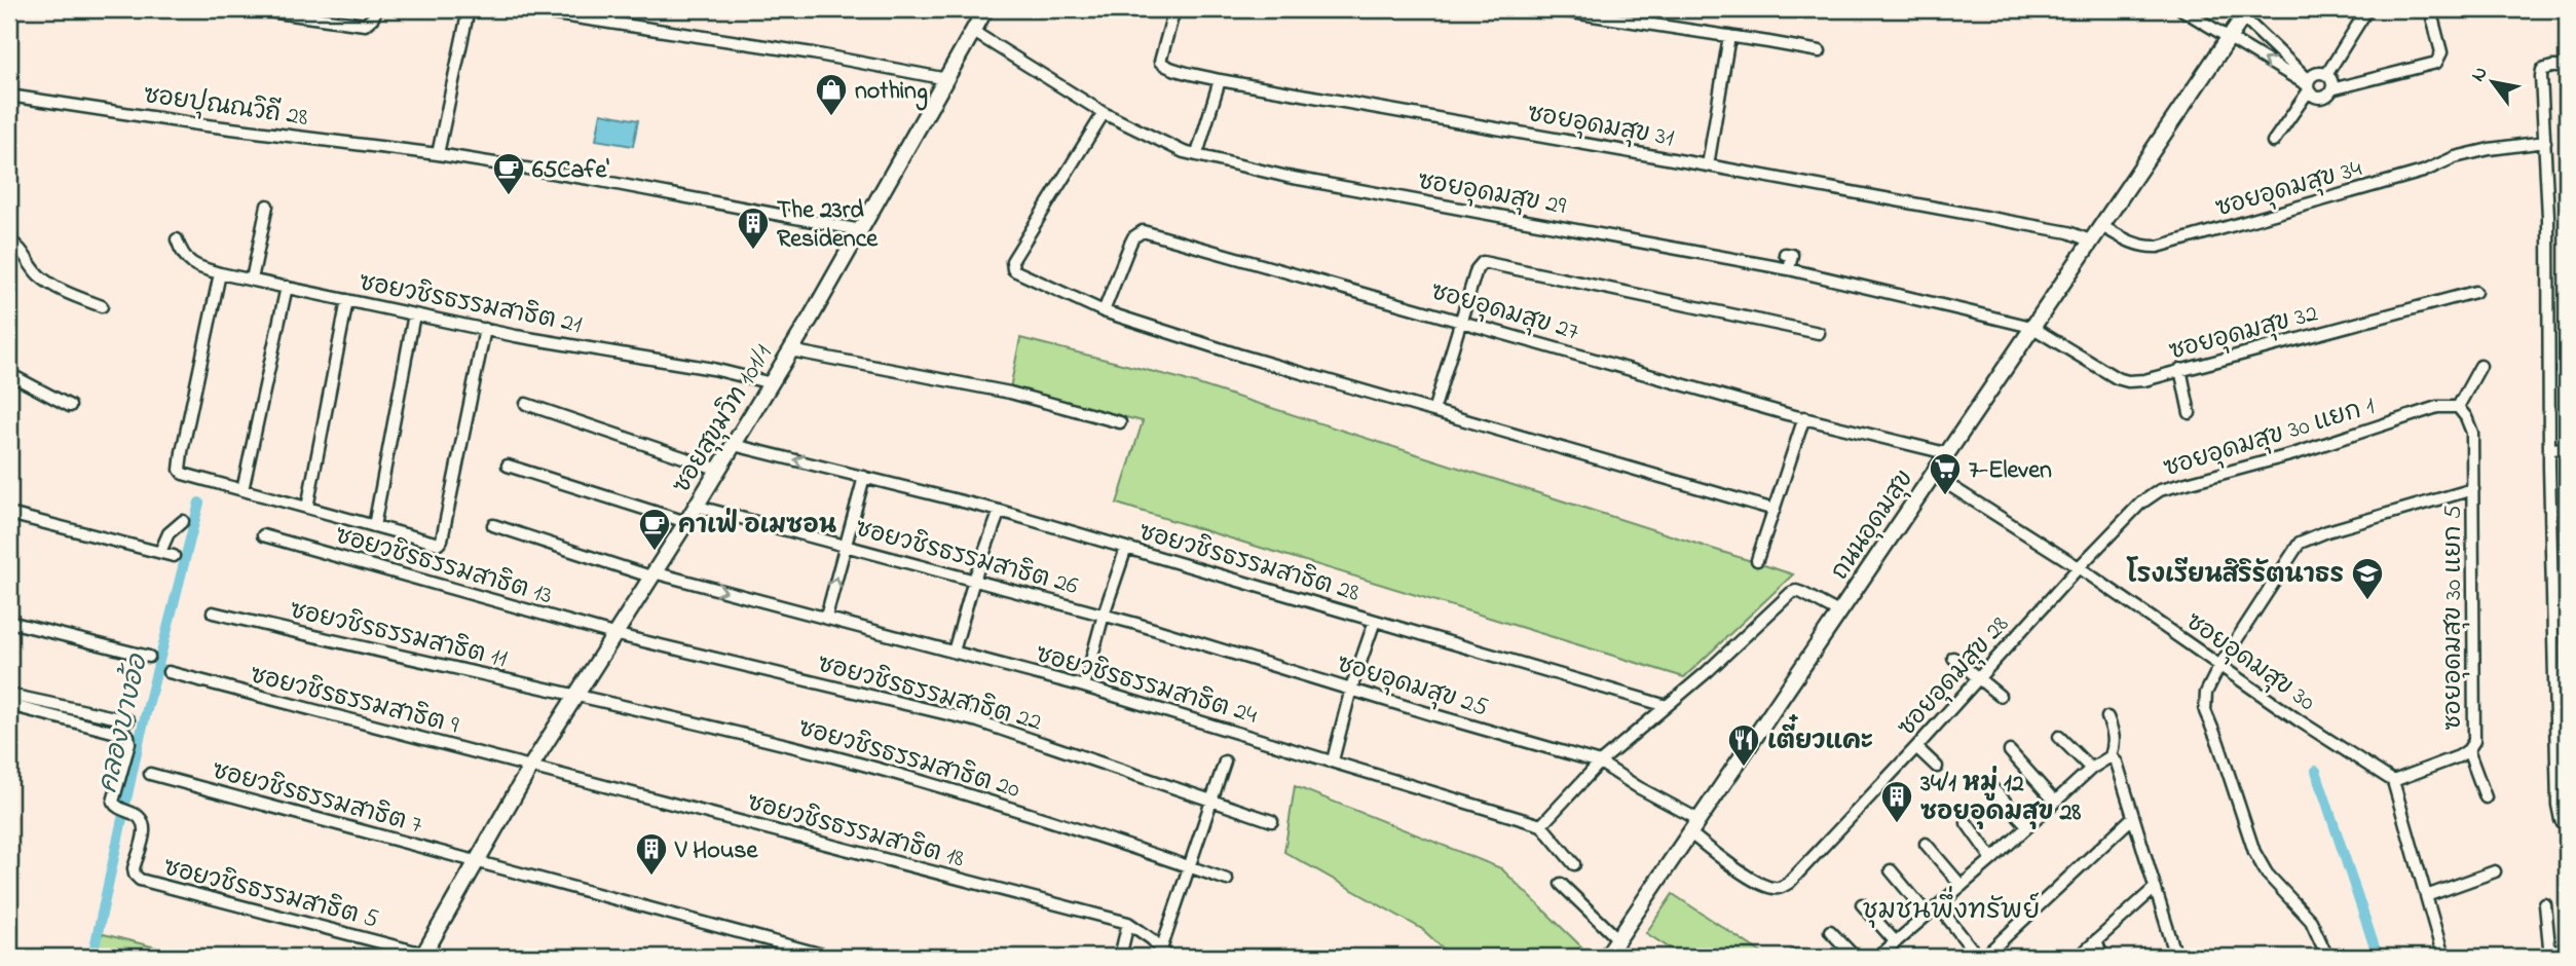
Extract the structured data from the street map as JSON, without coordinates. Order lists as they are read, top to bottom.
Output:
{
  "streets": {
    "main road": ["ซอยสุขุมวิท 101/1", "ถนนอุดมสุข"],
    "street": [
      "ซอยปุณณวิถี 28",
      "ซอยอุดมสุข 31",
      "ซอยอุดมสุข 34",
      "ซอยอุดมสุข 29",
      "ซอยวชิรธรรมสาธิต 21",
      "ซอยอุดมสุข 27",
      "ซอยอุดมสุข 32",
      "ซอยอุดมสุข 30 แยก 1",
      "ซอยวชิรธรรมสาธิต 26",
      "ซอยวชิรธรรมสาธิต 28",
      "ซอยวชิรธรรมสาธิต 13",
      "ซอยอุดมสุข 30 แยก 5",
      "ซอยวชิรธรรมสาธิต 11",
      "ซอยอุดมสุข 30",
      "ซอยอุดมสุข 28",
      "ซอยวชิรธรรมสาธิต 24",
      "ซอยอุดมสุข 25",
      "ซอยวชิรธรรมสาธิต 22",
      "ซอยวชิรธรรมสาธิต 9",
      "ซอยวชิรธรรมสาธิต 20",
      "ซอยวชิรธรรมสาธิต 7",
      "ซอยวชิรธรรมสาธิต 18",
      "ซอยวชิรธรรมสาธิต 5"
    ]
  },
  "crossings": [
    ["ซอยปุณณวิถี 28", "ซอยสุขุมวิท 101/1"],
    ["ซอยอุดมสุข 31", "ถนนอุดมสุข"],
    ["ซอยอุดมสุข 34", "ถนนอุดมสุข"],
    ["ซอยอุดมสุข 29", "ซอยอุดมสุข 32"],
    ["ซอยอุดมสุข 29", "ซอยสุขุมวิท 101/1"],
    ["ซอยอุดมสุข 29", "ถนนอุดมสุข"],
    ["ซอยวชิรธรรมสาธิต 21", "ซอยสุขุมวิท 101/1"],
    ["ซอยอุดมสุข 27", "ถนนอุดมสุข"],
    ["ซอยอุดมสุข 32", "ถนนอุดมสุข"],
    ["ซอยสุขุมวิท 101/1", "ซอยวชิรธรรมสาธิต 26"],
    ["ซอยสุขุมวิท 101/1", "ซอยวชิรธรรมสาธิต 28"],
    ["ซอยสุขุมวิท 101/1", "ซอยวชิรธรรมสาธิต 13"],
    ["ซอยสุขุมวิท 101/1", "ซอยวชิรธรรมสาธิต 11"],
    ["ซอยสุขุมวิท 101/1", "ซอยวชิรธรรมสาธิต 24"],
    ["ซอยสุขุมวิท 101/1", "ซอยวชิรธรรมสาธิต 22"],
    ["ซอยสุขุมวิท 101/1", "ซอยวชิรธรรมสาธิต 9"],
    ["ซอยสุขุมวิท 101/1", "ซอยวชิรธรรมสาธิต 20"],
    ["ซอยสุขุมวิท 101/1", "ซอยวชิรธรรมสาธิต 7"],
    ["ซอยสุขุมวิท 101/1", "ซอยวชิรธรรมสาธิต 18"],
    ["ซอยสุขุมวิท 101/1", "ซอยวชิรธรรมสาธิต 5"],
    ["ซอยอุดมสุข 30 แยก 1", "ซอยอุดมสุข 30 แยก 5"],
    ["ซอยอุดมสุข 30 แยก 1", "ซอยอุดมสุข 30"],
    ["ซอยอุดมสุข 30 แยก 1", "ซอยอุดมสุข 28"],
    ["ถนนอุดมสุข", "ซอยอุดมสุข 30"],
    ["ถนนอุดมสุข", "ซอยอุดมสุข 28"],
    ["ถนนอุดมสุข", "ซอยอุดมสุข 25"],
    ["ซอยวชิรธรรมสาธิต 26", "ซอยอุดมสุข 25"],
    ["ซอยวชิรธรรมสาธิต 13", "ซอยวชิรธรรมสาธิต 22"],
    ["ซอยอุดมสุข 30 แยก 5", "ซอยอุดมสุข 30"],
    ["ซอยวชิรธรรมสาธิต 11", "ซอยวชิรธรรมสาธิต 20"],
    ["ซอยอุดมสุข 30", "ซอยอุดมสุข 28"],
    ["ซอยวชิรธรรมสาธิต 9", "ซอยวชิรธรรมสาธิต 18"]
  ],
  "districts": ["ชุมชนพึ่งทรัพย์"],
  "water": ["คลองบางอ้อ"],
  "places": {
    "shop": ["nothing"],
    "cafe": ["65Cafe'", "คาเฟ่ อเมซอน"],
    "building": ["The 23rd Residence", "34/1 หมู่ 12 ซอยอุดมสุข 28", "V House"],
    "supermarket": ["7-Eleven"],
    "school or university": ["โรงเรียนสิริรัตนาธร"],
    "restaurant": ["เตี๋ยวแคะ"]
  },
  "north": "top left"
}
